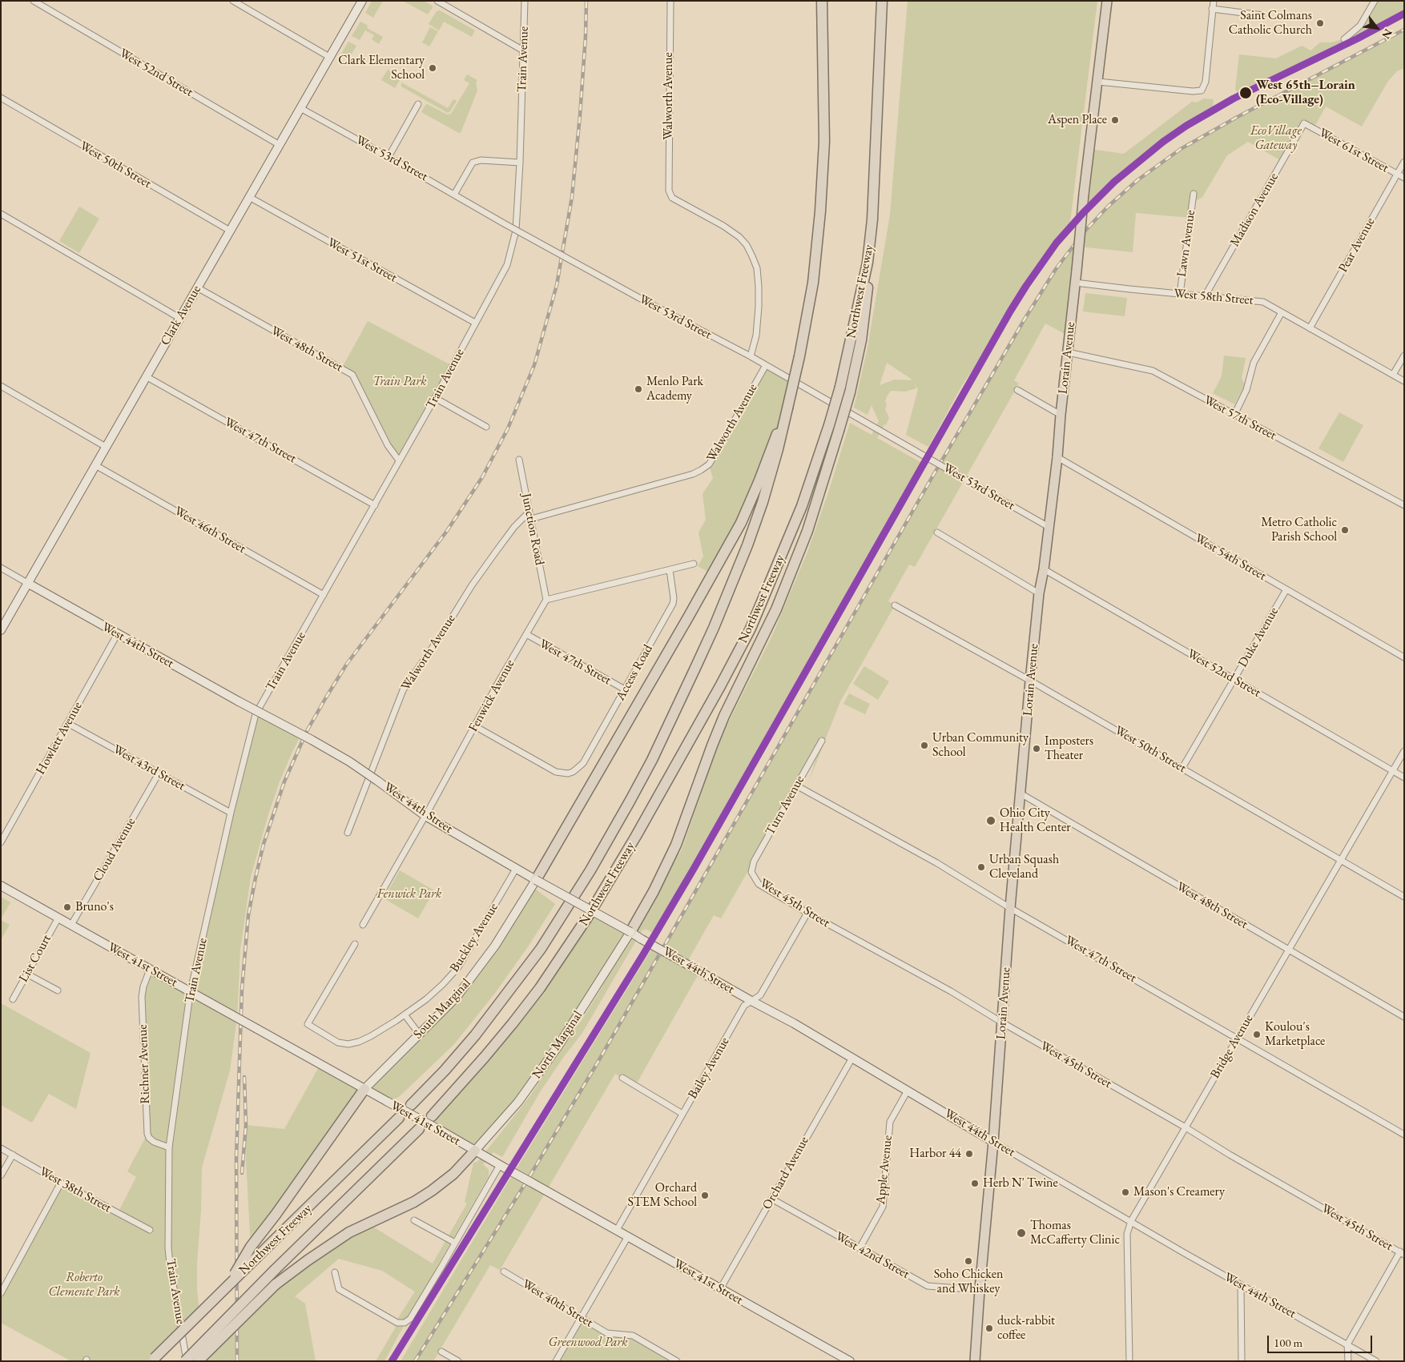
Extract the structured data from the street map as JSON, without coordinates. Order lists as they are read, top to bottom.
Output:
{
  "streets": {
    "highway": ["Northwest Freeway"],
    "main road": ["Lorain Avenue"],
    "street": [
      "Train Avenue",
      "West 52nd Street",
      "Walworth Avenue",
      "West 61st Street",
      "West 53rd Street",
      "West 50th Street",
      "Madison Avenue",
      "Lawn Avenue",
      "Pear Avenue",
      "West 51st Street",
      "West 58th Street",
      "Clark Avenue",
      "West 48th Street",
      "West 57th Street",
      "West 47th Street",
      "Junction Road",
      "West 46th Street",
      "West 54th Street",
      "Duke Avenue",
      "West 44th Street",
      "Access Road",
      "Fenwick Avenue",
      "Howlett Avenue",
      "West 43rd Street",
      "Turn Avenue",
      "Cloud Avenue",
      "West 45th Street",
      "Buckley Avenue",
      "List Court",
      "West 41st Street",
      "South Marginal",
      "North Marginal",
      "Bridge Avenue",
      "Richner Avenue",
      "Bailey Avenue",
      "Apple Avenue",
      "Orchard Avenue",
      "West 38th Street",
      "West 42nd Street",
      "West 40th Street"
    ]
  },
  "crossings": [
    ["Train Avenue", "West 51st Street"],
    ["Train Avenue", "Northwest Freeway"],
    ["Train Avenue", "West 48th Street"],
    ["Train Avenue", "West 47th Street"],
    ["Train Avenue", "West 46th Street"],
    ["Train Avenue", "West 43rd Street"],
    ["Train Avenue", "Richner Avenue"],
    ["West 52nd Street", "Clark Avenue"],
    ["West 52nd Street", "Lorain Avenue"],
    ["West 52nd Street", "Duke Avenue"],
    ["West 52nd Street", "Bridge Avenue"],
    ["Walworth Avenue", "West 53rd Street"],
    ["Walworth Avenue", "Junction Road"],
    ["West 61st Street", "Madison Avenue"],
    ["West 61st Street", "Pear Avenue"],
    ["West 53rd Street", "Clark Avenue"],
    ["West 53rd Street", "Lorain Avenue"],
    ["West 50th Street", "Clark Avenue"],
    ["West 50th Street", "Lorain Avenue"],
    ["West 50th Street", "Duke Avenue"],
    ["West 50th Street", "Bridge Avenue"],
    ["Madison Avenue", "West 58th Street"],
    ["Lawn Avenue", "West 58th Street"],
    ["Pear Avenue", "West 58th Street"],
    ["West 51st Street", "Clark Avenue"],
    ["West 58th Street", "Lorain Avenue"],
    ["Clark Avenue", "West 48th Street"],
    ["Clark Avenue", "West 47th Street"],
    ["Clark Avenue", "West 46th Street"],
    ["Clark Avenue", "West 44th Street"],
    ["West 48th Street", "Lorain Avenue"],
    ["West 48th Street", "Bridge Avenue"],
    ["Lorain Avenue", "West 57th Street"],
    ["Lorain Avenue", "West 47th Street"],
    ["Lorain Avenue", "West 54th Street"],
    ["Lorain Avenue", "West 44th Street"],
    ["Lorain Avenue", "West 45th Street"],
    ["Lorain Avenue", "West 42nd Street"],
    ["West 47th Street", "Access Road"],
    ["West 47th Street", "Fenwick Avenue"],
    ["West 47th Street", "Turn Avenue"],
    ["West 47th Street", "Bridge Avenue"],
    ["Junction Road", "Fenwick Avenue"],
    ["West 54th Street", "Duke Avenue"],
    ["West 44th Street", "Fenwick Avenue"],
    ["West 44th Street", "Howlett Avenue"],
    ["West 44th Street", "Buckley Avenue"],
    ["West 44th Street", "South Marginal"],
    ["West 44th Street", "North Marginal"],
    ["West 44th Street", "Bridge Avenue"],
    ["West 44th Street", "Bailey Avenue"],
    ["West 44th Street", "Apple Avenue"],
    ["West 44th Street", "Orchard Avenue"],
    ["Access Road", "Fenwick Avenue"],
    ["Howlett Avenue", "West 43rd Street"],
    ["West 43rd Street", "Cloud Avenue"],
    ["Turn Avenue", "West 45th Street"],
    ["Cloud Avenue", "West 41st Street"],
    ["West 45th Street", "Bridge Avenue"],
    ["West 45th Street", "Bailey Avenue"],
    ["List Court", "West 41st Street"],
    ["West 41st Street", "South Marginal"],
    ["West 41st Street", "North Marginal"],
    ["West 41st Street", "Richner Avenue"],
    ["West 41st Street", "Bailey Avenue"],
    ["West 41st Street", "Orchard Avenue"],
    ["Apple Avenue", "West 42nd Street"],
    ["Orchard Avenue", "West 42nd Street"]
  ],
  "parks": [
    "EcoVillage Gateway",
    "Train Park",
    "Fenwick Park",
    "Roberto Clemente Park",
    "Greenwood Park"
  ],
  "places": [
    "Saint Colmans Catholic Church",
    "Clark Elementary School",
    "West 65th–Lorain (Eco-Village)",
    "Aspen Place",
    "Menlo Park Academy",
    "Metro Catholic Parish School",
    "Urban Community School",
    "Imposters Theater",
    "Ohio City Health Center",
    "Urban Squash Cleveland",
    "Bruno's",
    "Koulou's Marketplace",
    "Harbor 44",
    "Herb N' Twine",
    "Mason's Creamery",
    "Orchard STEM School",
    "Thomas McCafferty Clinic",
    "Soho Chicken and Whiskey",
    "duck-rabbit coffee"
  ],
  "scale_bar": "100 m",
  "north": "bottom right"
}
